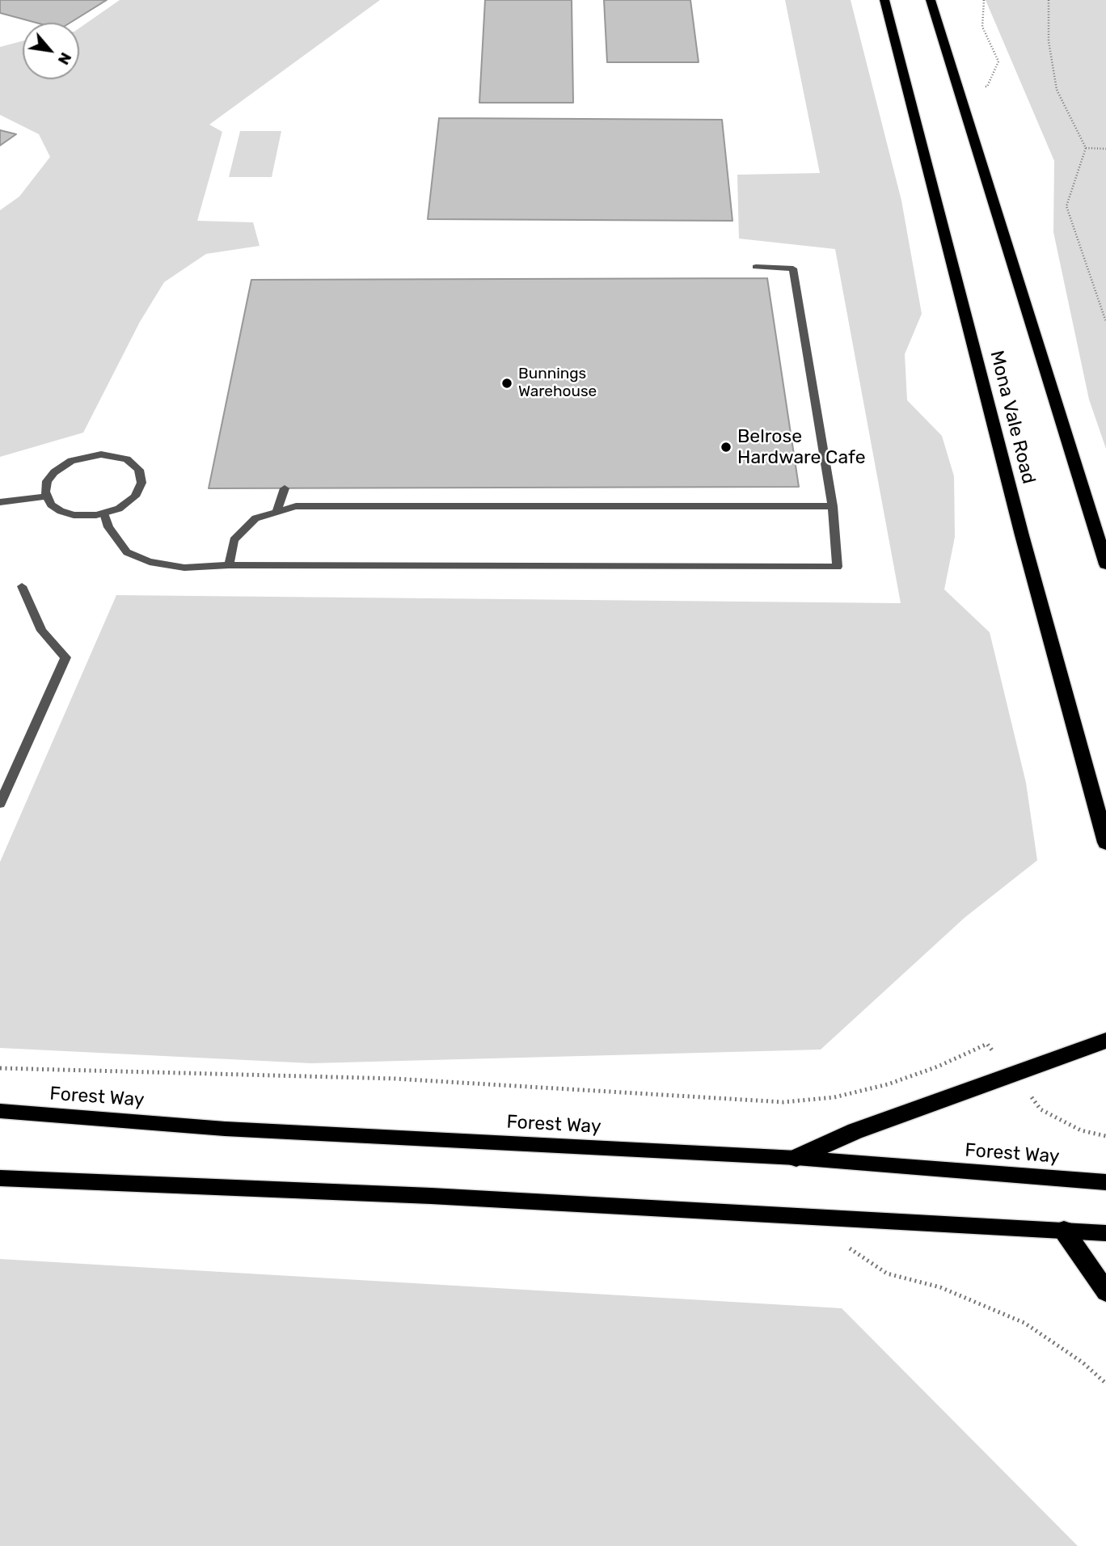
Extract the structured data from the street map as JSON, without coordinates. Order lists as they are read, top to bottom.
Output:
{
  "streets": {
    "highway": ["Mona Vale Road"],
    "main road": ["Forest Way"]
  },
  "places": ["Bunnings Warehouse", "Belrose Hardware Cafe"],
  "north": "bottom right"
}
